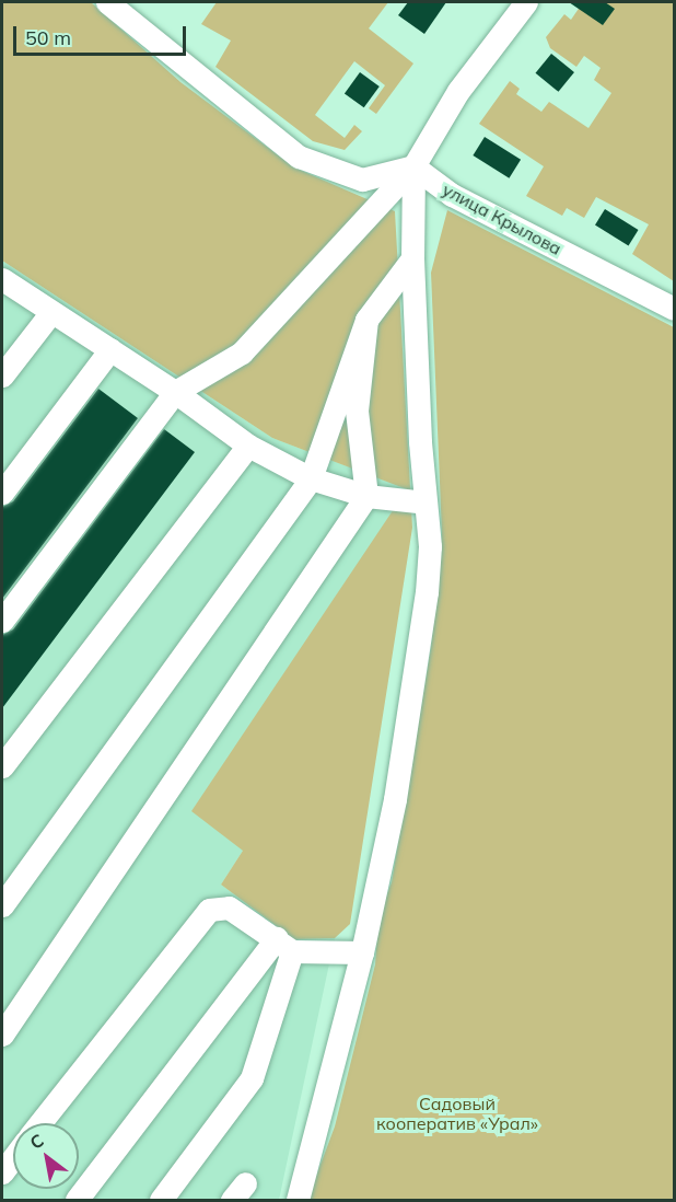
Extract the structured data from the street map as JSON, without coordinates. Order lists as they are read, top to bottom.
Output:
{
  "streets": {
    "street": ["улица Крылова"]
  },
  "parks": ["Садовый кооператив «Урал»"],
  "scale_bar": "50 m",
  "north": "top left"
}
